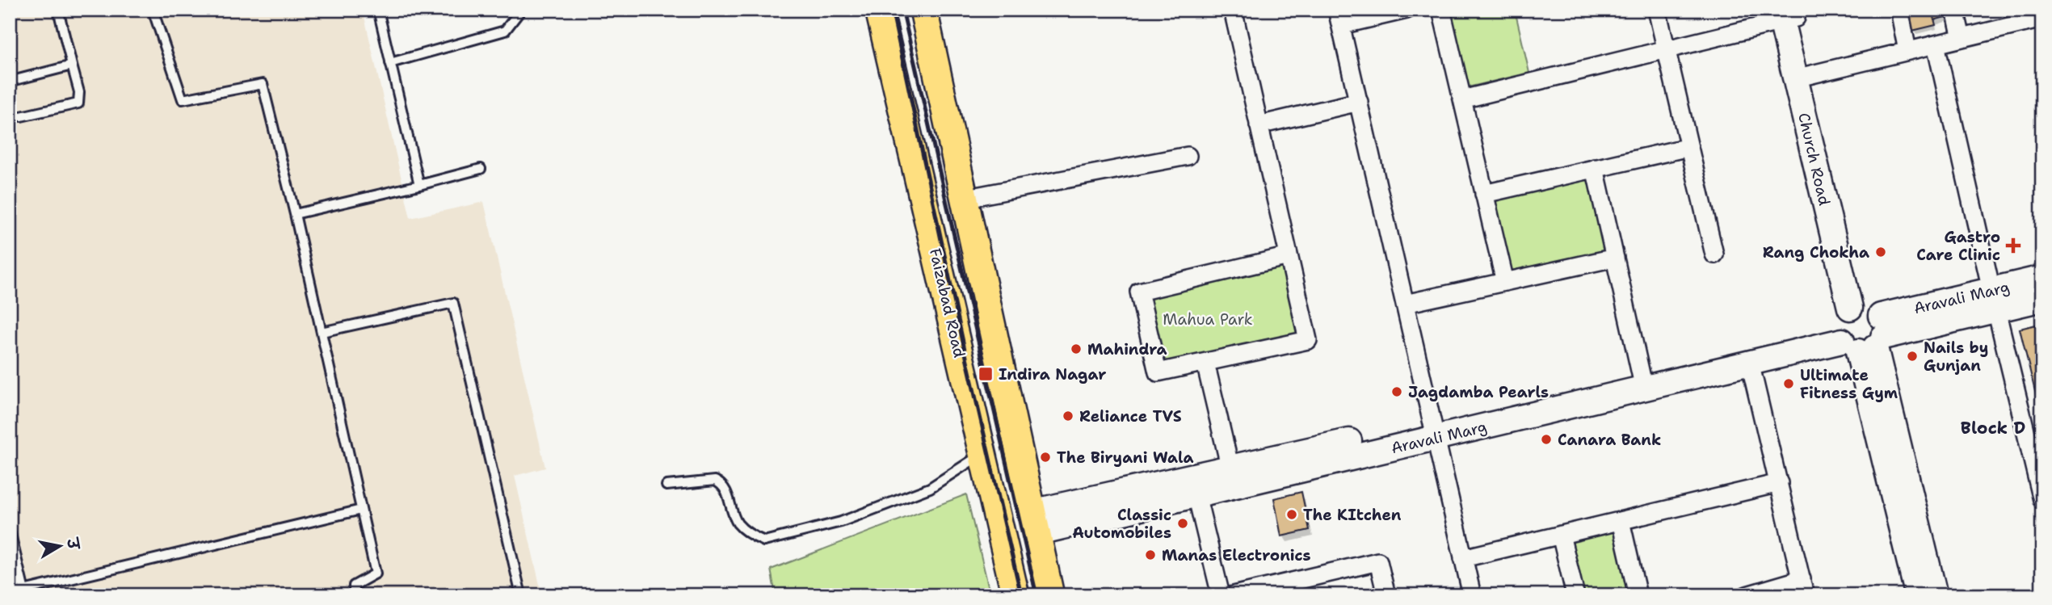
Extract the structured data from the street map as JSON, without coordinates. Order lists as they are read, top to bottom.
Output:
{
  "streets": {
    "main road": ["Faizabad Road"],
    "street": ["Church Road", "Aravali Marg"]
  },
  "crossings": [
    ["Church Road", "Aravali Marg"]
  ],
  "districts": ["Block D"],
  "parks": ["Mahua Park"],
  "places": {
    "health": ["Gastro Care Clinic"],
    "other": [
      "Rang Chokha",
      "Mahindra",
      "Nails by Gunjan",
      "Ultimate Fitness Gym",
      "Jagdamba Pearls",
      "Reliance TVS",
      "Canara Bank",
      "The Biryani Wala",
      "The KItchen",
      "Classic Automobiles",
      "Manas Electronics"
    ],
    "transit": ["Indira Nagar"]
  },
  "north": "right"
}
